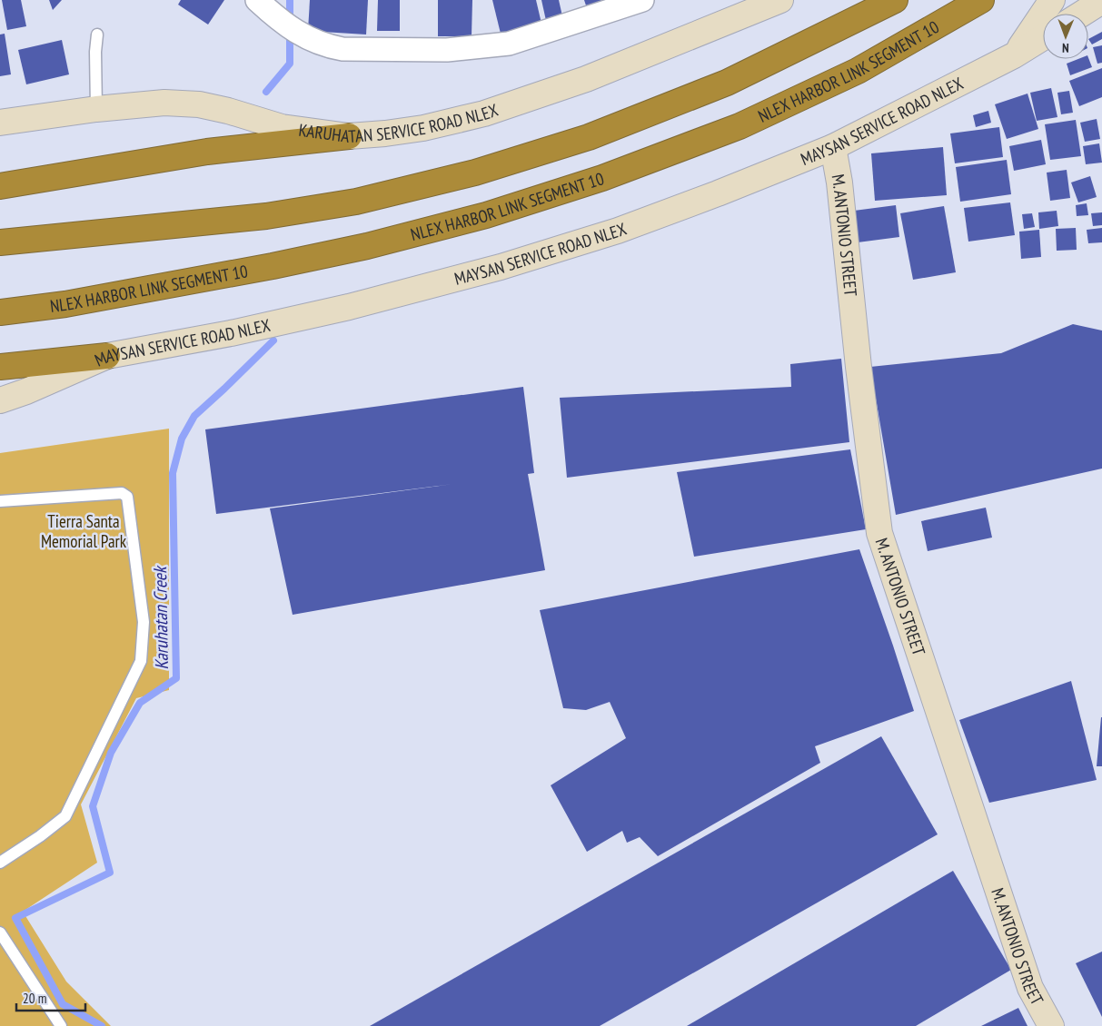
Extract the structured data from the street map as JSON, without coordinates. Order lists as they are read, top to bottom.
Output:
{
  "streets": {
    "highway": ["NLEX HARBOR LINK SEGMENT 10"],
    "street": ["KARUHATAN SERVICE ROAD NLEX", "MAYSAN SERVICE ROAD NLEX", "M. ANTONIO STREET"]
  },
  "crossings": [
    ["MAYSAN SERVICE ROAD NLEX", "M. ANTONIO STREET"]
  ],
  "water": ["Karuhatan Creek"],
  "parks": ["Tierra Santa Memorial Park"],
  "scale_bar": "20 m",
  "north": "bottom"
}
